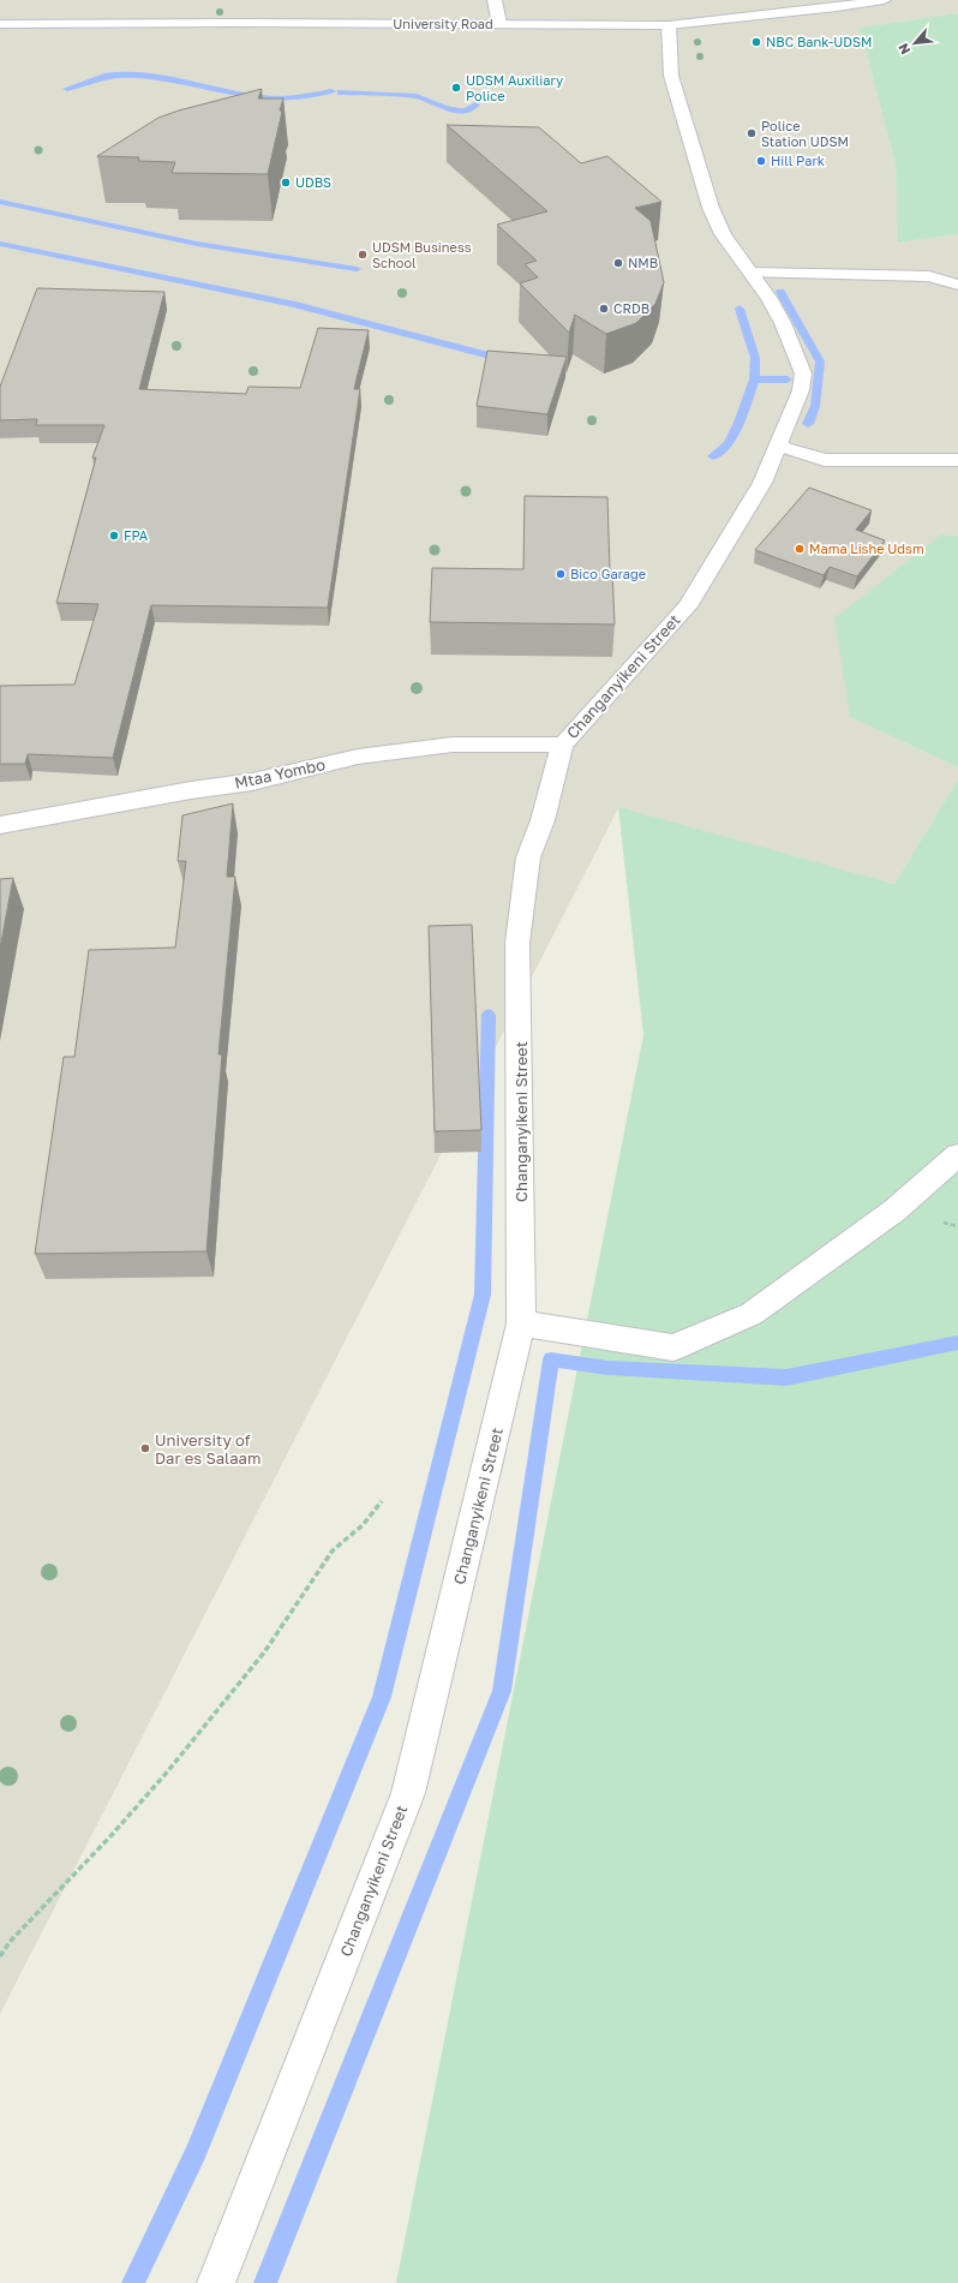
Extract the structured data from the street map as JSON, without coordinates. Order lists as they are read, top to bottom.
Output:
{
  "streets": {
    "street": ["University Road", "Changanyikeni Street", "Mtaa Yombo"]
  },
  "crossings": [
    ["University Road", "Changanyikeni Street"],
    ["Changanyikeni Street", "Mtaa Yombo"]
  ],
  "places": [
    "NBC Bank-UDSM",
    "UDSM Auxiliary Police",
    "Police Station UDSM",
    "Hill Park",
    "UDBS",
    "UDSM Business School",
    "NMB",
    "CRDB",
    "FPA",
    "Mama Lishe Udsm",
    "Bico Garage",
    "University of Dar es Salaam"
  ],
  "north": "bottom left"
}
